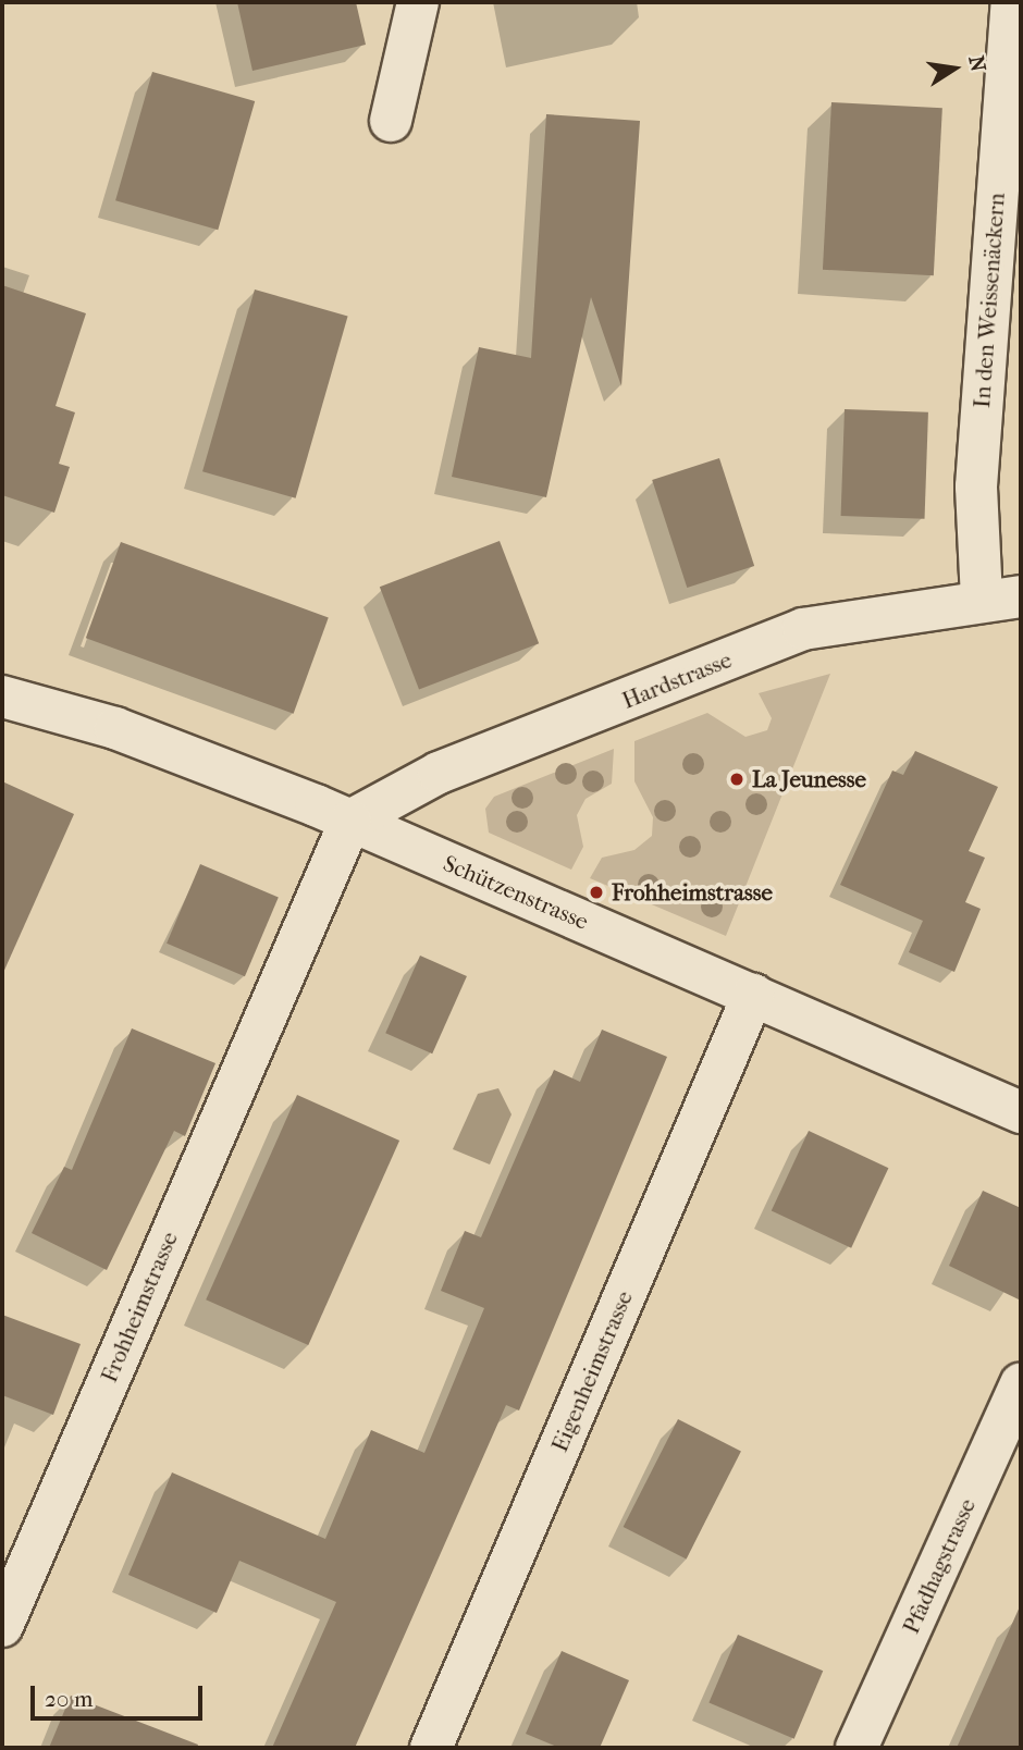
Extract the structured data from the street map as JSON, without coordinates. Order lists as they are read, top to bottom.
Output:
{
  "streets": {
    "street": [
      "In den Weissenäckern",
      "Hardstrasse",
      "Schützenstrasse",
      "Frohheimstrasse",
      "Eigenheimstrasse",
      "Pfadhagstrasse"
    ]
  },
  "crossings": [
    ["In den Weissenäckern", "Hardstrasse"],
    ["Hardstrasse", "Schützenstrasse"],
    ["Hardstrasse", "Frohheimstrasse"],
    ["Schützenstrasse", "Frohheimstrasse"],
    ["Schützenstrasse", "Eigenheimstrasse"]
  ],
  "places": ["La Jeunesse", "Frohheimstrasse"],
  "scale_bar": "20 m",
  "north": "right"
}
